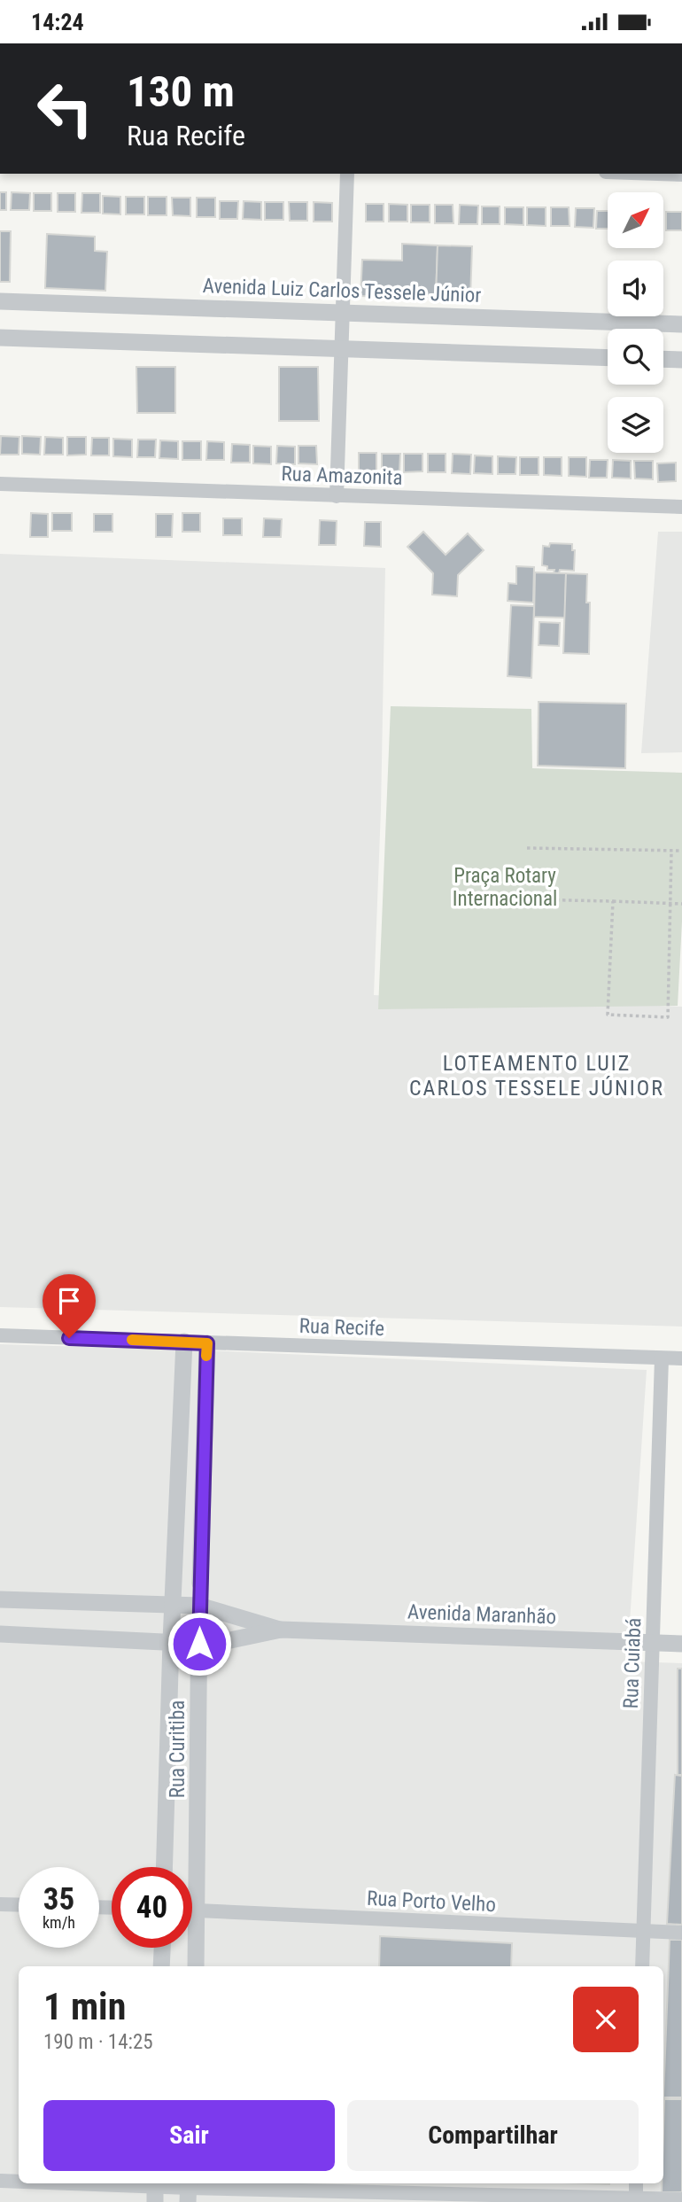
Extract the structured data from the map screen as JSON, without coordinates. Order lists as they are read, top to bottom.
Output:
{
  "streets": {
    "street": [
      "Avenida Luiz Carlos Tessele Júnior",
      "Rua Amazonita",
      "Rua Recife",
      "Avenida Maranhão",
      "Rua Cuiabá",
      "Rua Curitiba",
      "Rua Porto Velho"
    ]
  },
  "crossings": [
    ["Rua Recife", "Rua Cuiabá"],
    ["Rua Recife", "Rua Curitiba"],
    ["Avenida Maranhão", "Rua Cuiabá"],
    ["Rua Cuiabá", "Rua Porto Velho"],
    ["Rua Curitiba", "Rua Porto Velho"]
  ],
  "districts": ["LOTEAMENTO LUIZ CARLOS TESSELE JÚNIOR"],
  "parks": ["Praça Rotary Internacional"],
  "north": "top right",
  "page": {
    "status": "14:24",
    "turn": ["130 m", "Rua Recife"],
    "speed": "35 km/h",
    "limit": "40",
    "heading": ["1 min", "190 m · 14:25"],
    "buttons": ["Sair", "Compartilhar"]
  }
}
